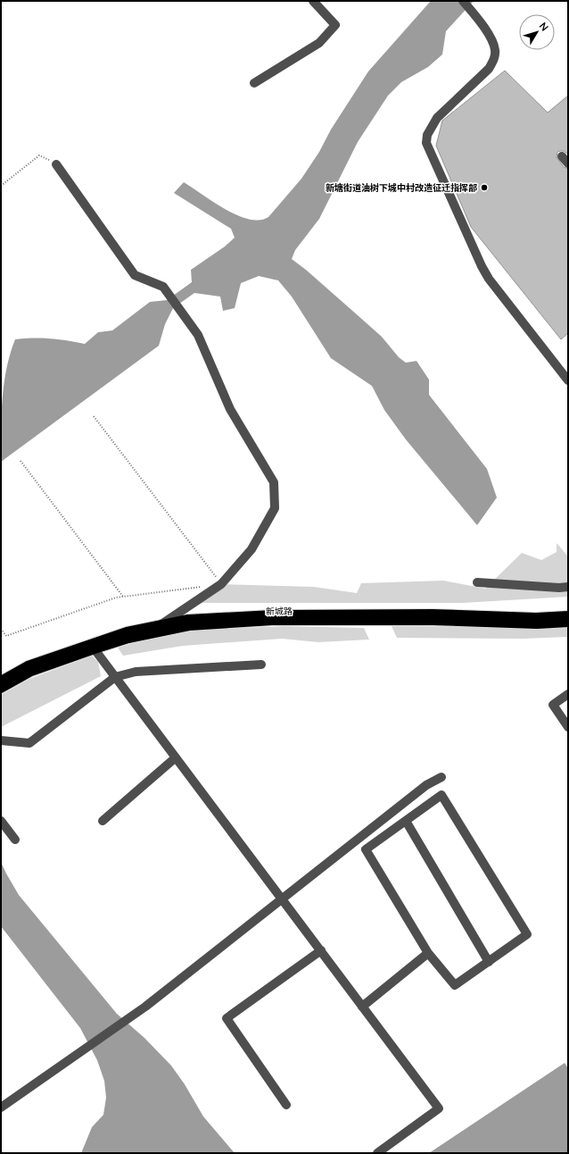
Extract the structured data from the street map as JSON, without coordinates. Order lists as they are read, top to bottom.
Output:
{
  "streets": {
    "main road": ["新城路"]
  },
  "places": ["新塘街道油树下城中村改造征迁指挥部"],
  "north": "top right"
}
